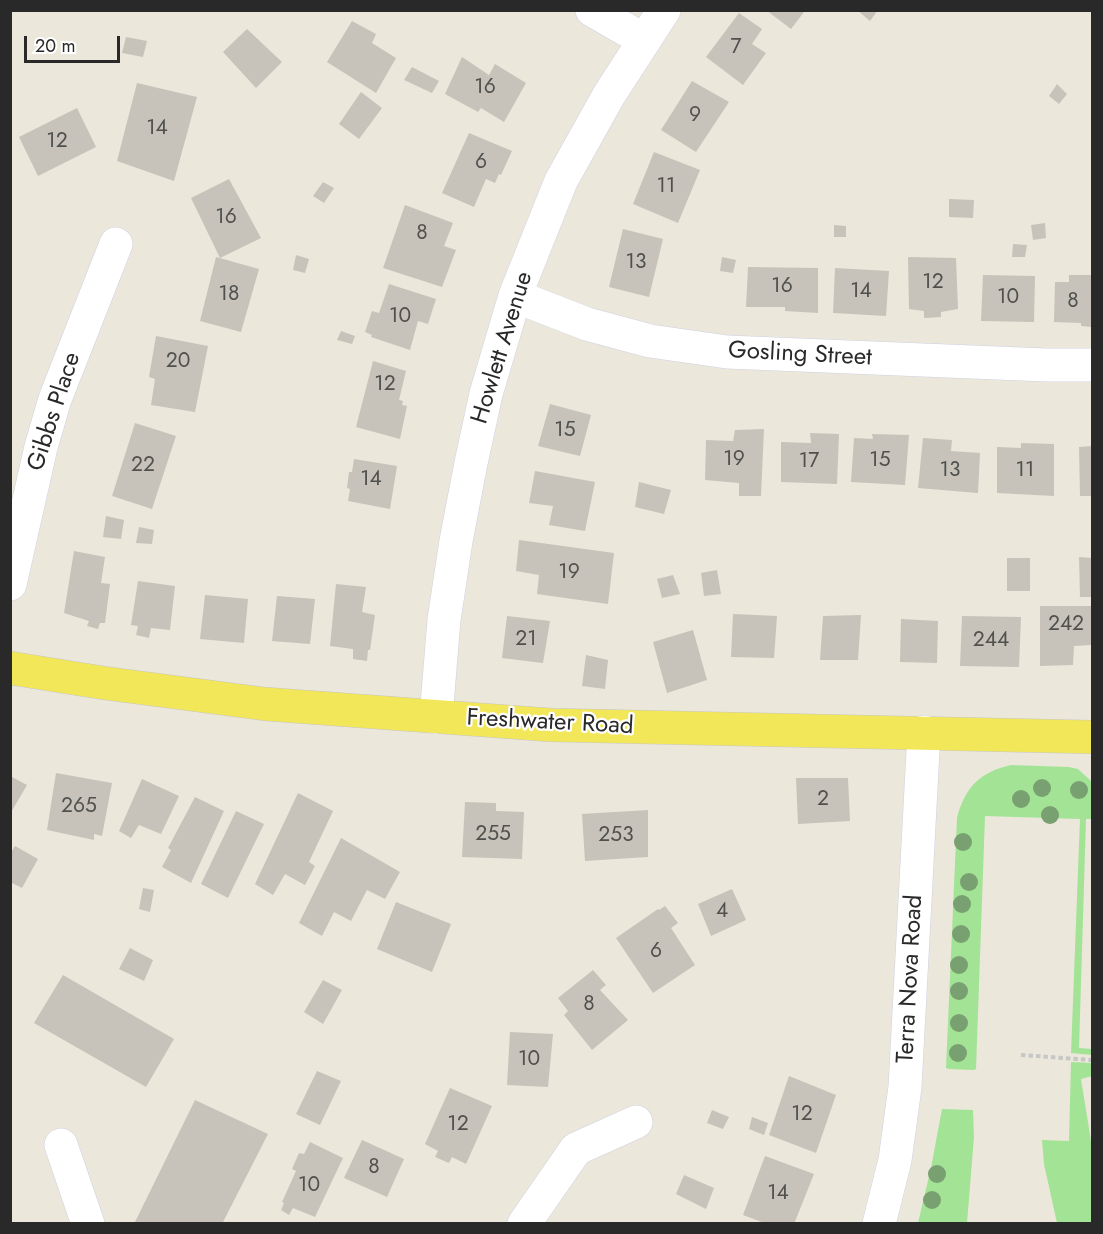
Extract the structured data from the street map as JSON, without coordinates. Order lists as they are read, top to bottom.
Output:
{
  "streets": {
    "main road": ["Freshwater Road"],
    "street": [
      "Howlett Avenue",
      "Gosling Street",
      "Gibbs Place",
      "Terra Nova Road"
    ]
  },
  "crossings": [
    ["Howlett Avenue", "Gosling Street"],
    ["Howlett Avenue", "Freshwater Road"],
    ["Freshwater Road", "Terra Nova Road"]
  ],
  "house_numbers": [
    "7",
    "16",
    "9",
    "14",
    "12",
    "6",
    "11",
    "16",
    "8",
    "13",
    "12",
    "16",
    "14",
    "18",
    "10",
    "8",
    "10",
    "20",
    "12",
    "15",
    "19",
    "15",
    "17",
    "22",
    "13",
    "11",
    "14",
    "19",
    "242",
    "21",
    "244",
    "2",
    "265",
    "255",
    "253",
    "4",
    "6",
    "8",
    "10",
    "12",
    "12",
    "8",
    "10",
    "14"
  ],
  "scale_bar": "20 m"
}
